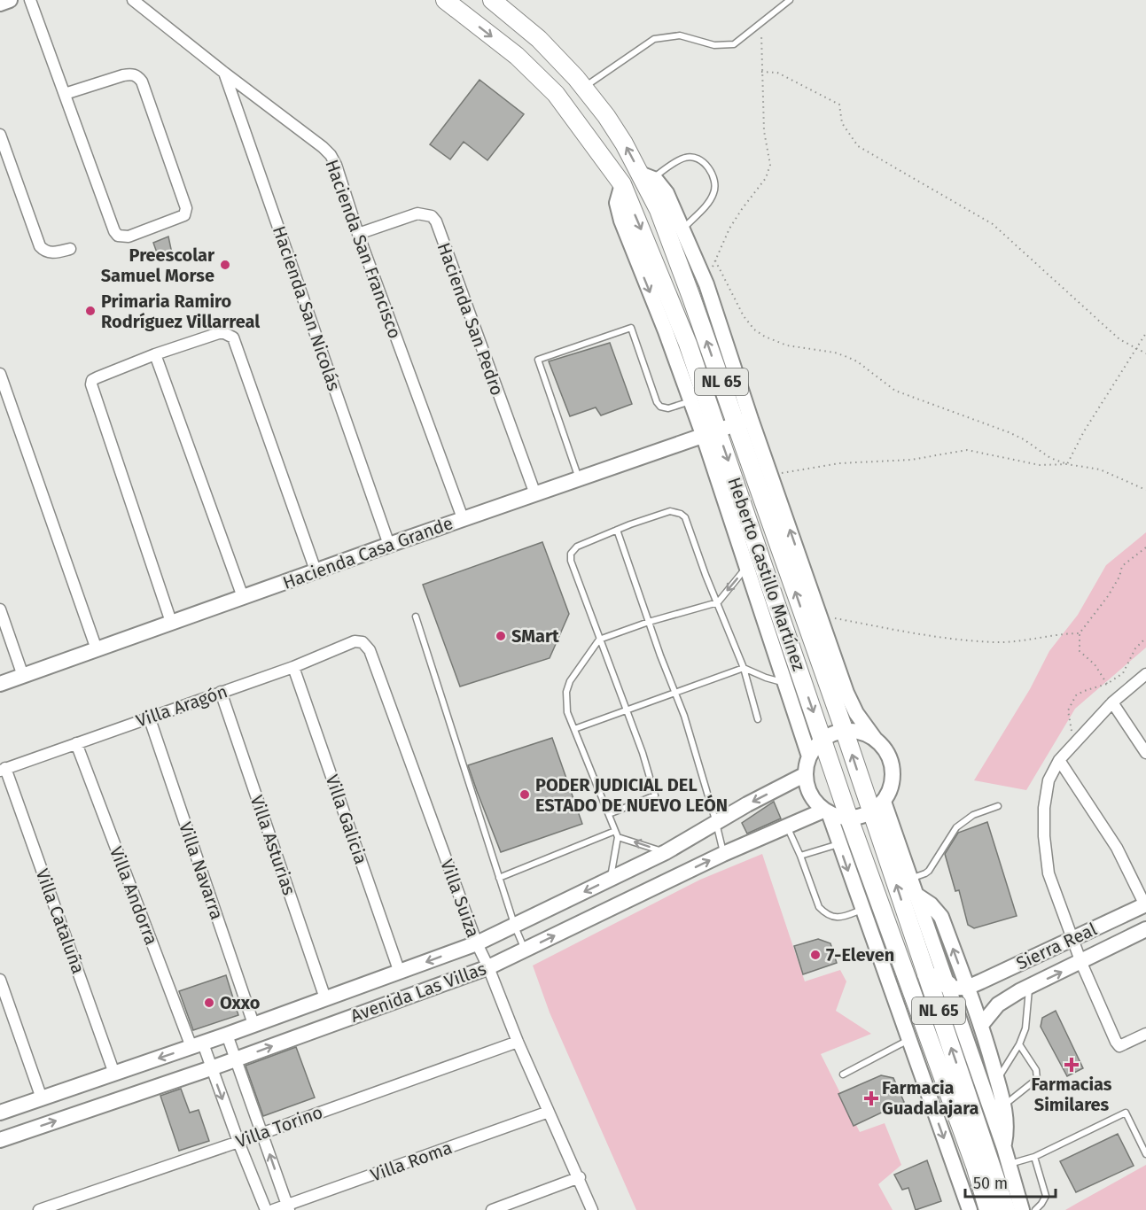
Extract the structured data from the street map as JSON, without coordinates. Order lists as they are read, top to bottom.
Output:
{
  "streets": {
    "main road": ["NL 65", "Heberto Castillo Martínez"],
    "street": [
      "Hacienda San Francisco",
      "Hacienda San Nicolás",
      "Hacienda San Pedro",
      "Hacienda Casa Grande",
      "Villa Aragón",
      "Villa Galicia",
      "Villa Asturias",
      "Villa Navarra",
      "Villa Andorra",
      "Villa Suiza",
      "Villa Cataluña",
      "Sierra Real",
      "Avenida Las Villas",
      "Villa Torino",
      "Villa Roma"
    ]
  },
  "crossings": [
    ["Hacienda San Francisco", "Hacienda San Nicolás"],
    ["Hacienda San Francisco", "Hacienda San Pedro"],
    ["Hacienda San Francisco", "Hacienda Casa Grande"],
    ["Hacienda San Nicolás", "Hacienda Casa Grande"],
    ["Hacienda San Pedro", "Hacienda Casa Grande"],
    ["Hacienda Casa Grande", "Heberto Castillo Martínez"],
    ["Villa Aragón", "Villa Galicia"],
    ["Villa Aragón", "Villa Asturias"],
    ["Villa Aragón", "Villa Navarra"],
    ["Villa Aragón", "Villa Andorra"],
    ["Villa Aragón", "Villa Suiza"],
    ["Villa Aragón", "Villa Cataluña"],
    ["Villa Galicia", "Avenida Las Villas"],
    ["Villa Asturias", "Avenida Las Villas"],
    ["Villa Navarra", "Avenida Las Villas"],
    ["Villa Andorra", "Avenida Las Villas"],
    ["Villa Andorra", "Villa Torino"],
    ["Villa Suiza", "Avenida Las Villas"],
    ["Villa Suiza", "Villa Torino"],
    ["Villa Suiza", "Villa Roma"],
    ["Villa Cataluña", "Avenida Las Villas"]
  ],
  "places": {
    "other": [
      "Preescolar Samuel Morse",
      "Primaria Ramiro Rodríguez Villarreal",
      "SMart",
      "PODER JUDICIAL DEL ESTADO DE NUEVO LEÓN",
      "7-Eleven",
      "Oxxo"
    ],
    "health": ["Farmacias Similares", "Farmacia Guadalajara"]
  },
  "scale_bar": "50 m"
}
